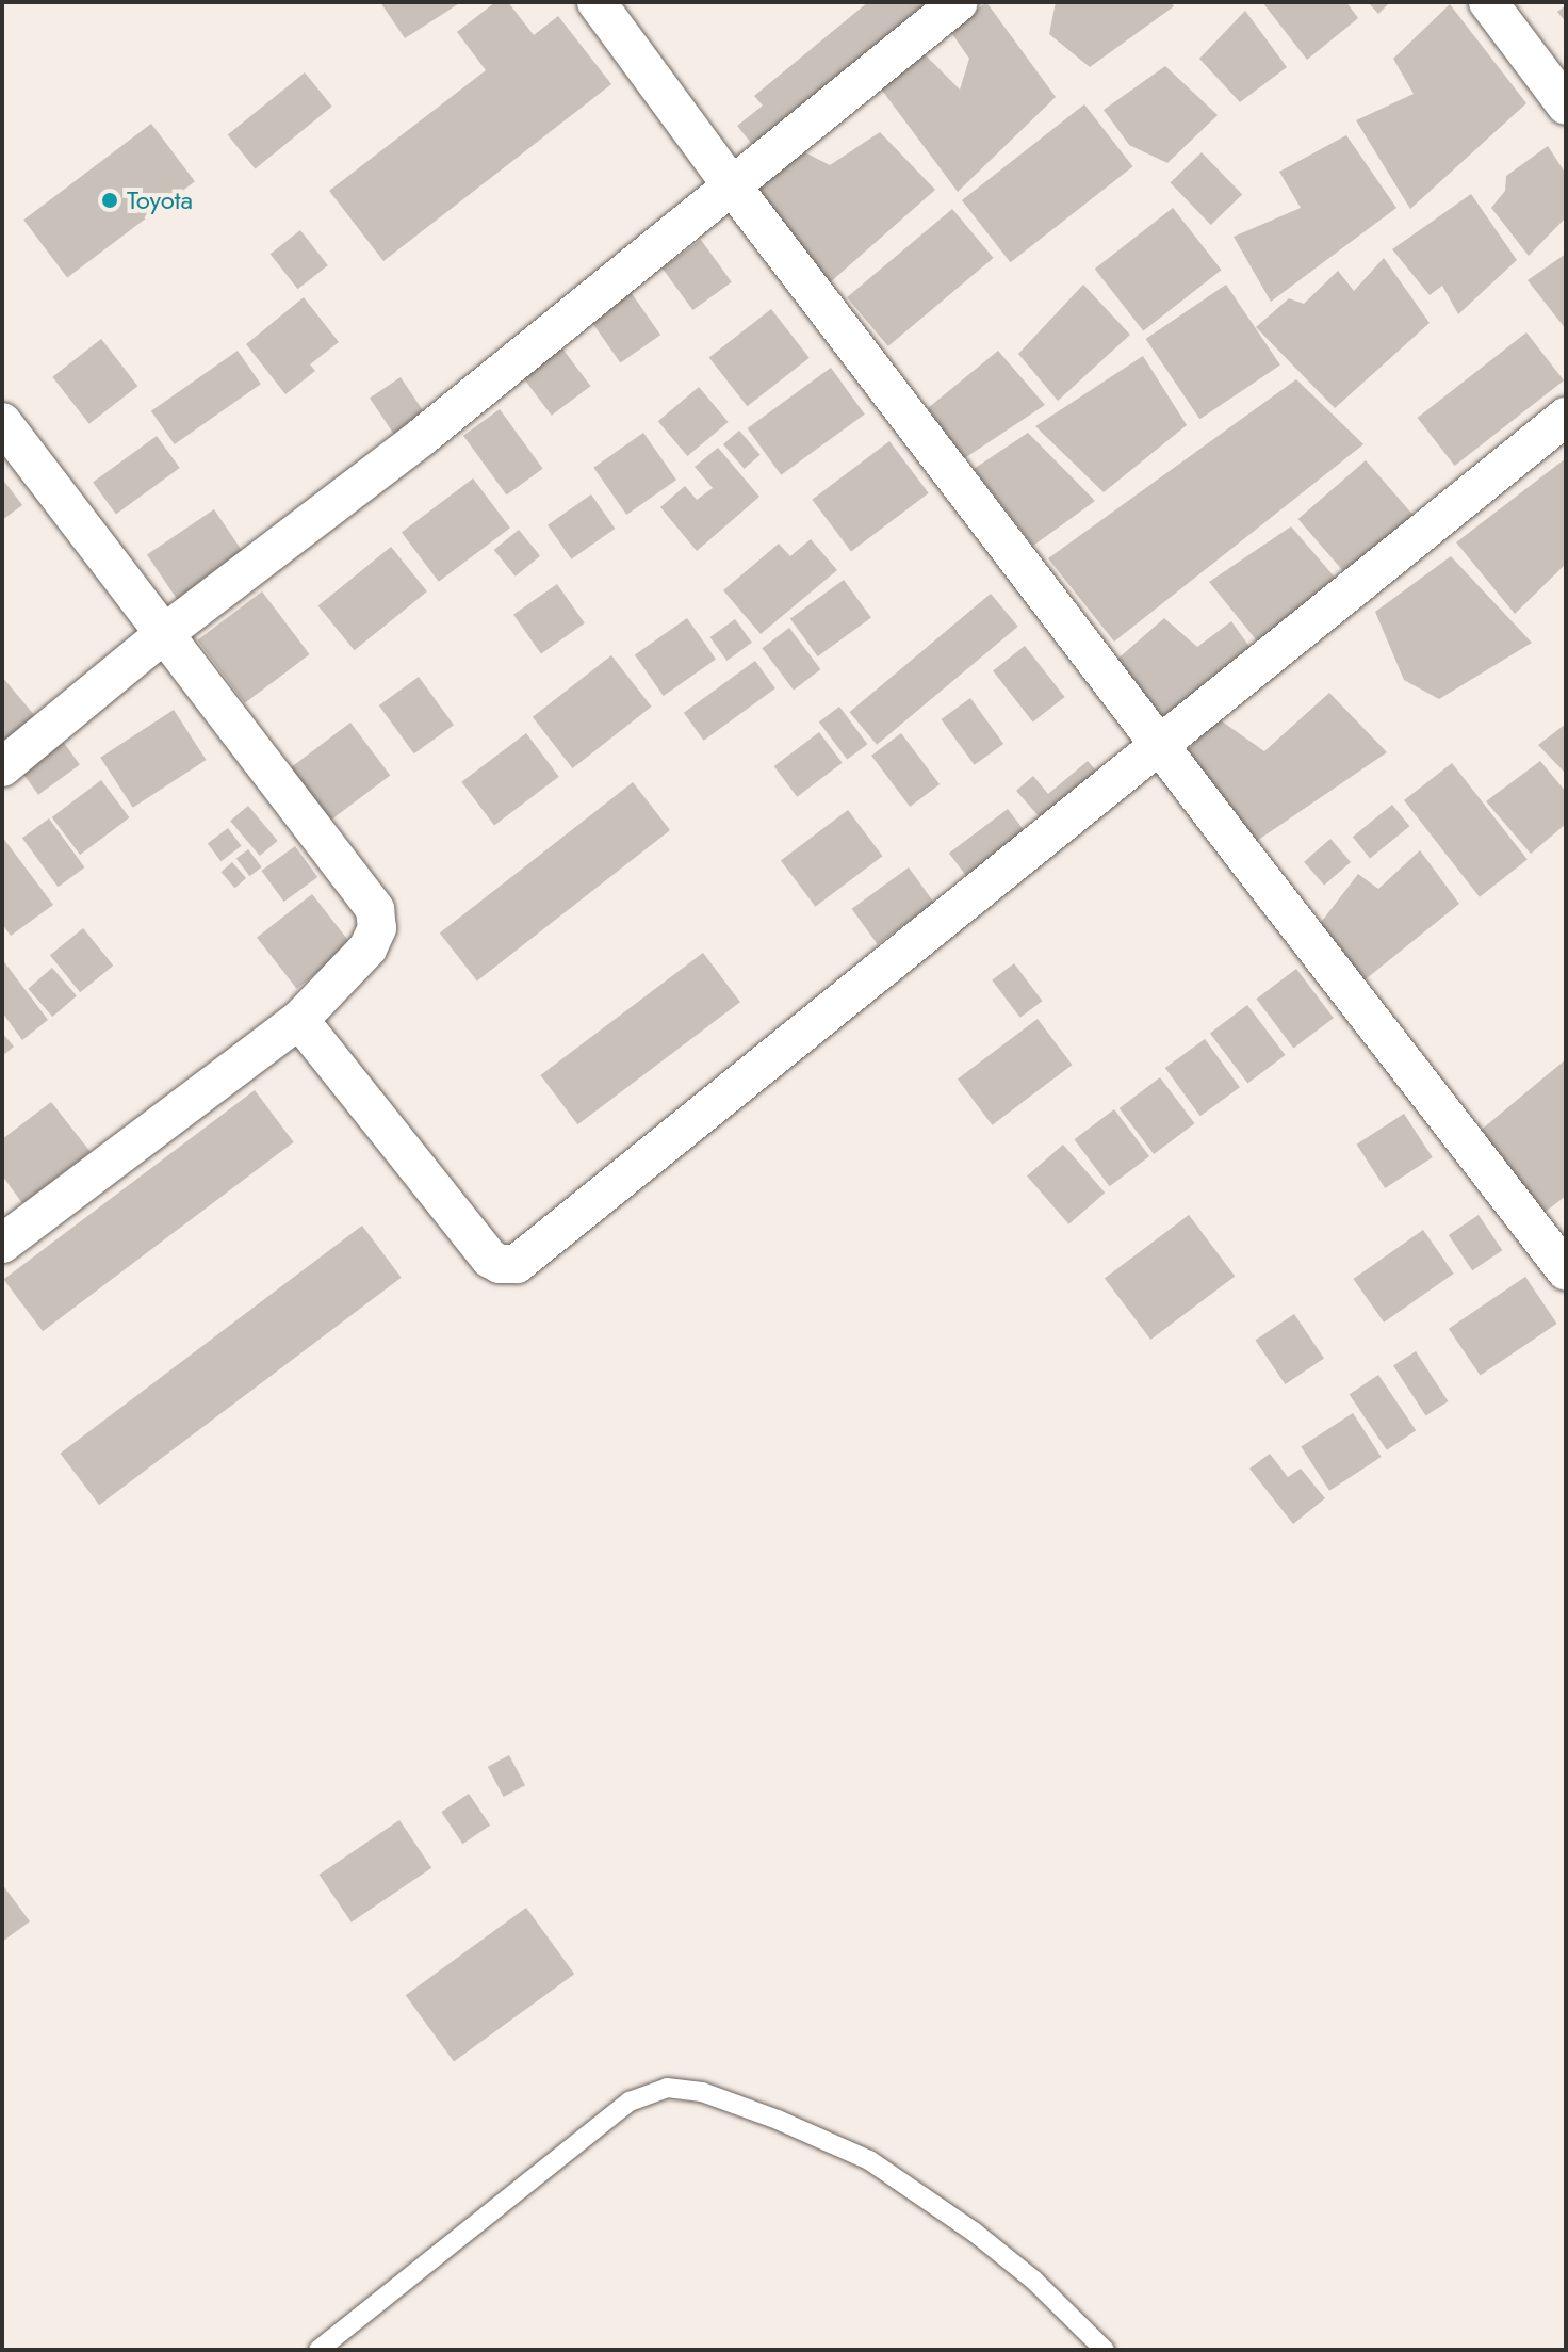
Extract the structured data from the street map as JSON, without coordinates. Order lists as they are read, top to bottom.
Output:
{
  "places": ["Toyota"]
}
